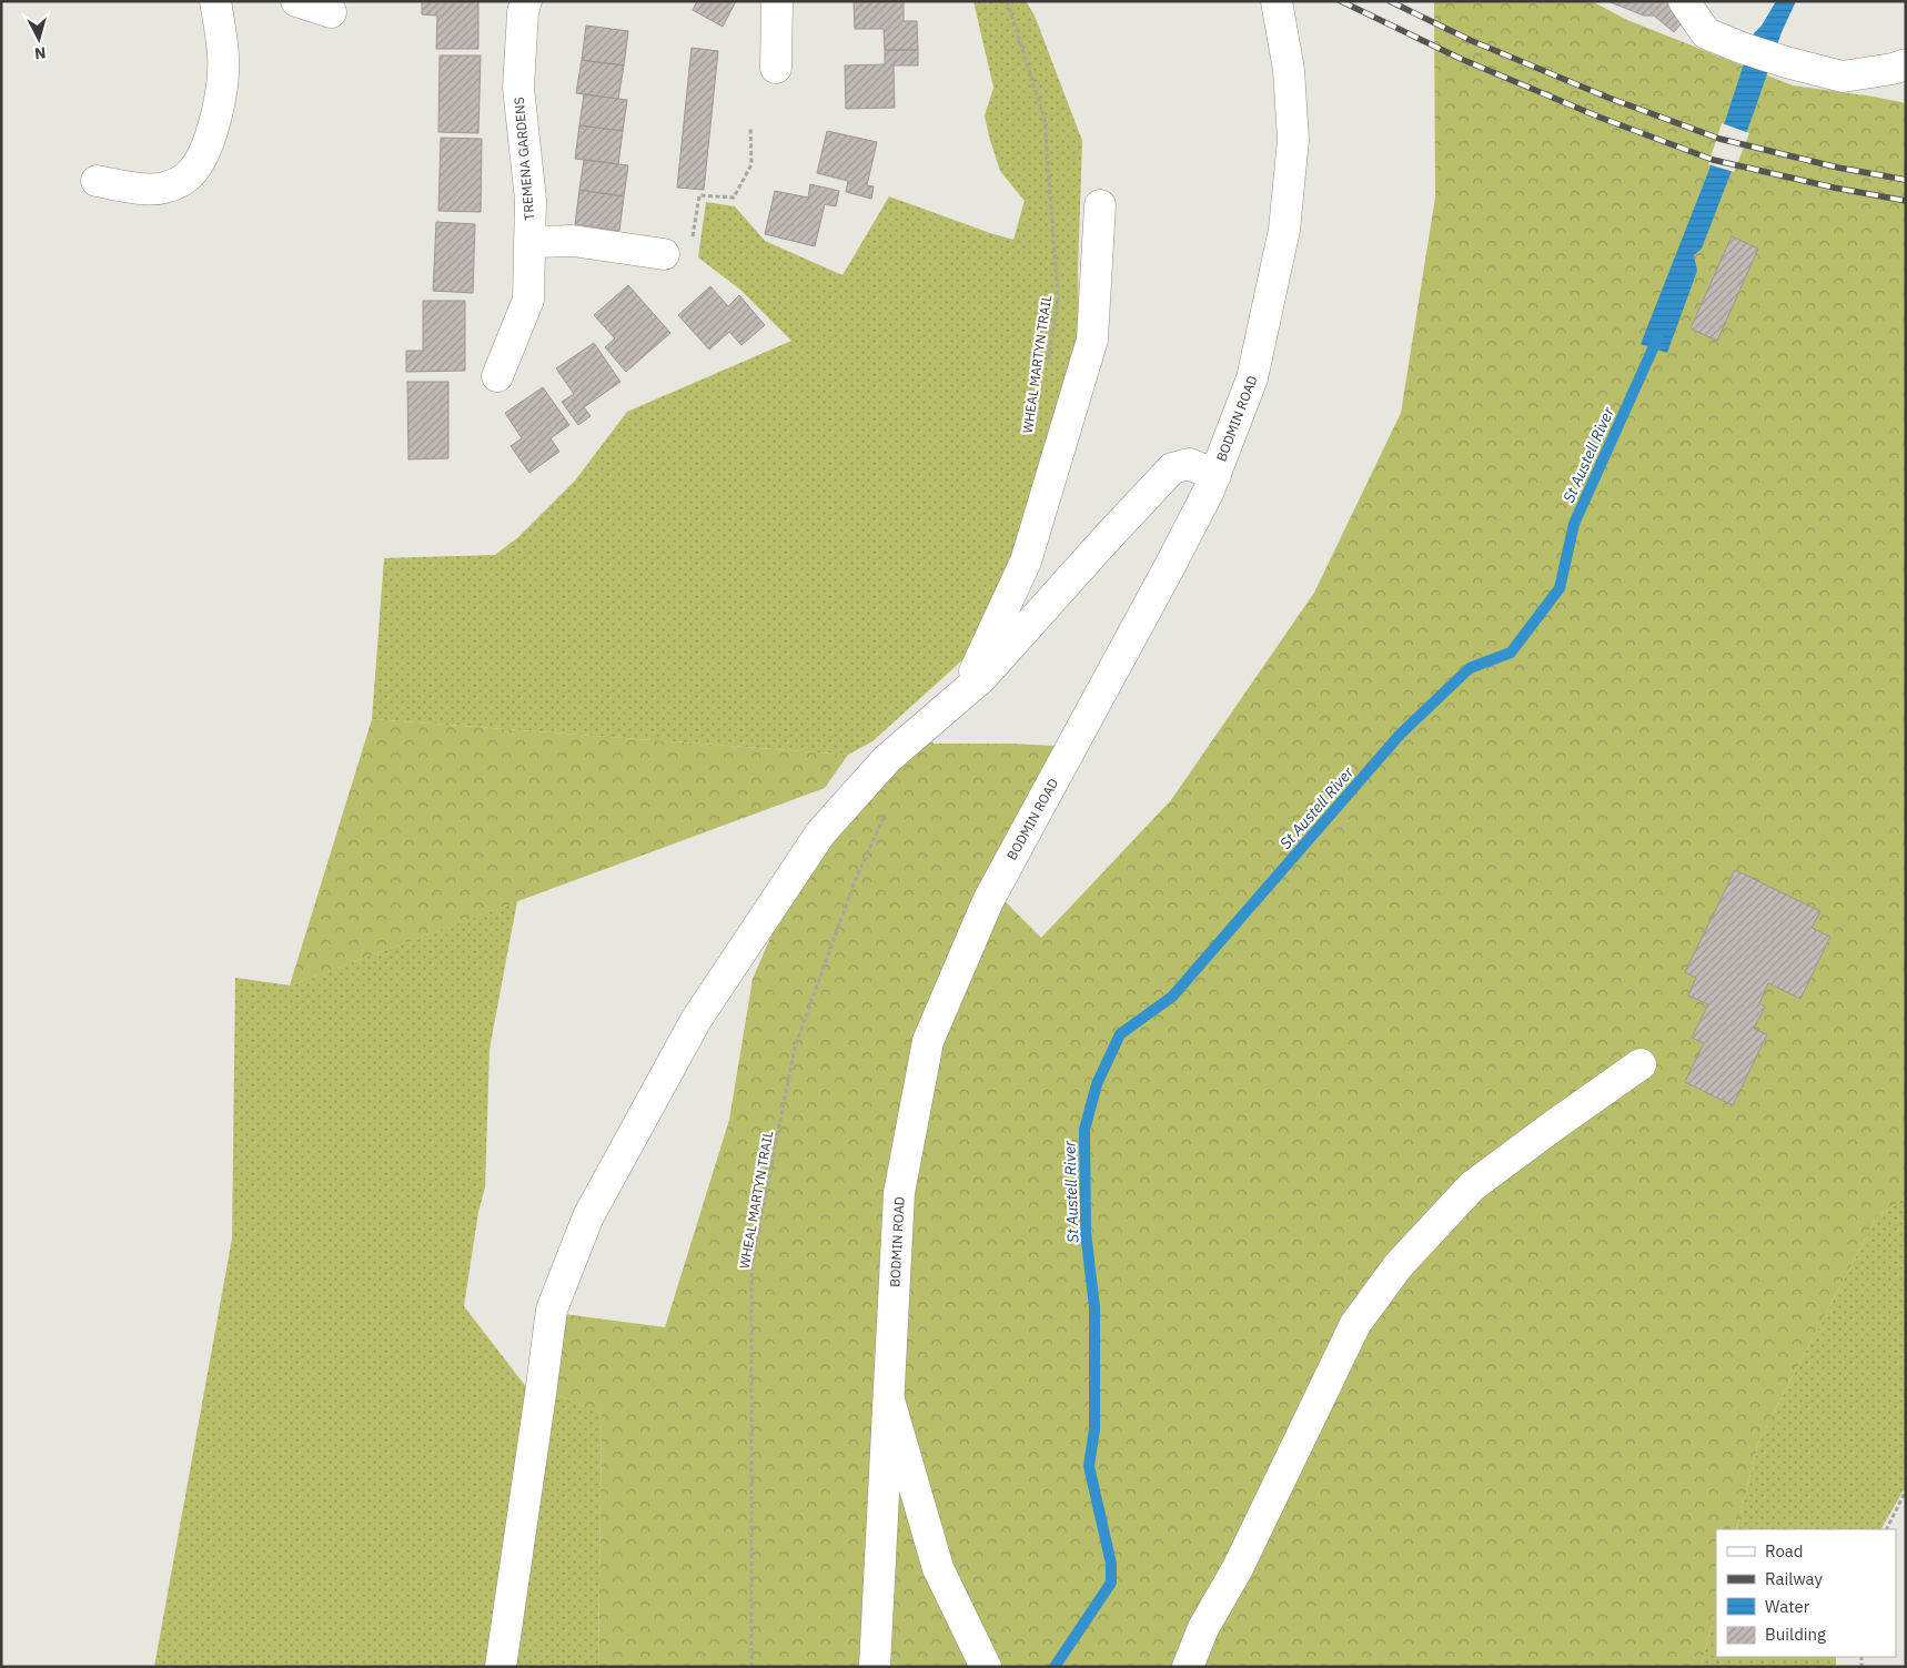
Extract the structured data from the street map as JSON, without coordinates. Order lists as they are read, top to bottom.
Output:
{
  "streets": {
    "main road": ["TREMENA GARDENS", "BODMIN ROAD"],
    "path": ["WHEAL MARTYN TRAIL"]
  },
  "water": ["St Austell River"],
  "legend": [
    "Road",
    "Railway",
    "Water",
    "Building"
  ],
  "north": "bottom"
}
